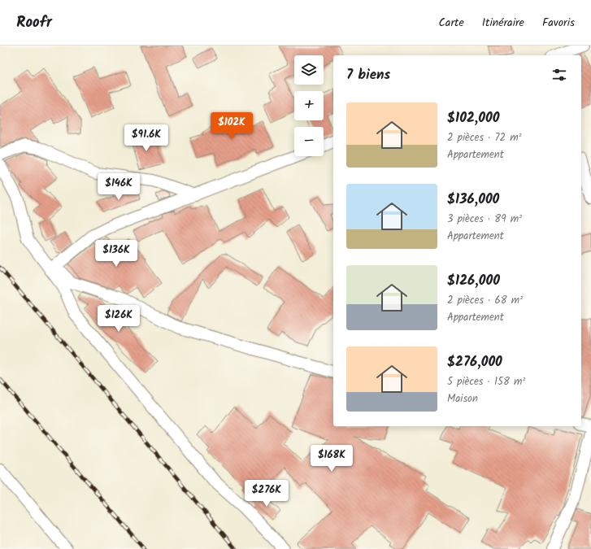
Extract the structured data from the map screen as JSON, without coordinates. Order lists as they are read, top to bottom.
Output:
{
  "page": {
    "header": "Roofr",
    "nav": ["Carte", "Itinéraire", "Favoris"],
    "map_buttons": ["+", "−"],
    "heading": "7 biens",
    "list": [
      {
        "name": "$102,000",
        "note": "2 pièces · 72 m² · Appartement"
      },
      {
        "name": "$136,000",
        "note": "3 pièces · 89 m² · Appartement"
      },
      {
        "name": "$126,000",
        "note": "2 pièces · 68 m² · Appartement"
      },
      {
        "name": "$276,000",
        "note": "5 pièces · 158 m² · Maison"
      }
    ],
    "price": [
      "$102K",
      "$91.6K",
      "$146K",
      "$136K",
      "$126K",
      "$168K",
      "$276K"
    ]
  }
}
